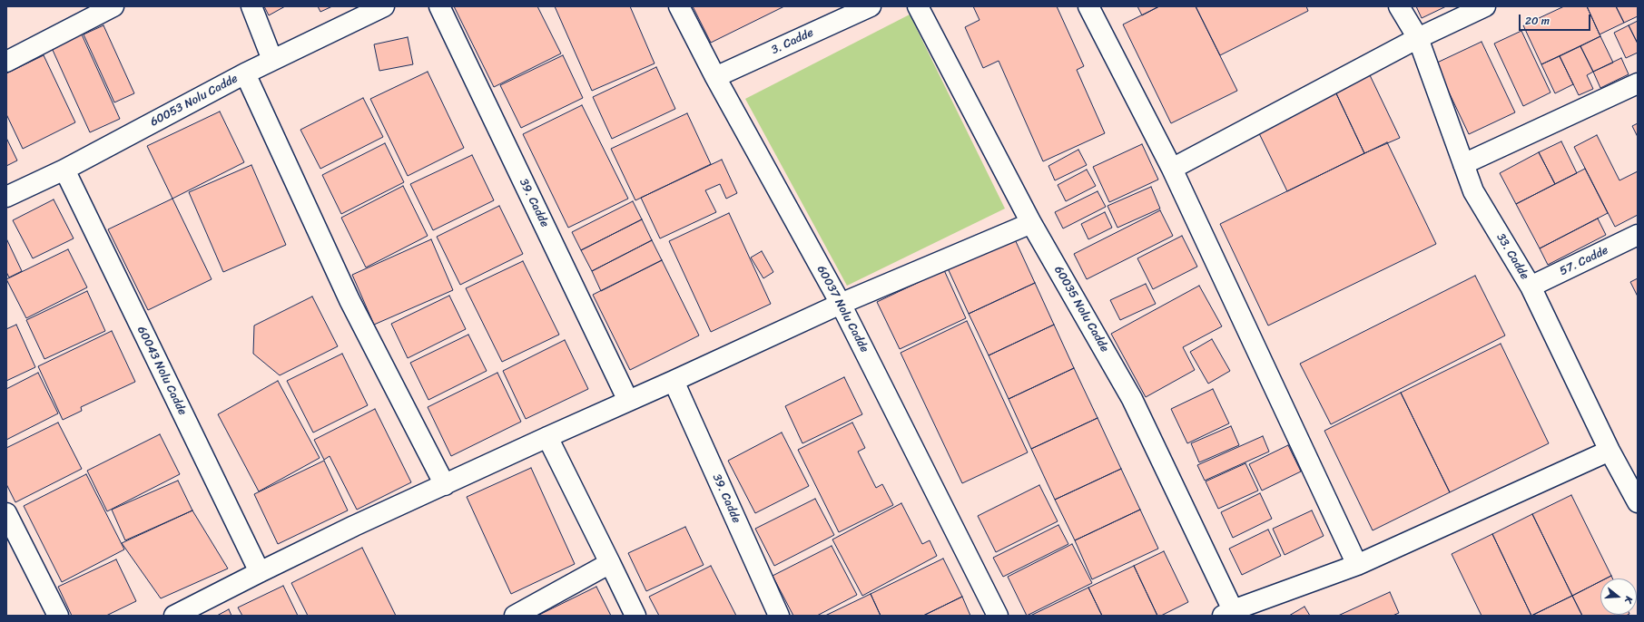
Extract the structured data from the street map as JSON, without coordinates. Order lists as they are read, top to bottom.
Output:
{
  "streets": {
    "street": [
      "3. Cadde",
      "60053 Nolu Cadde",
      "39. Cadde",
      "33. Cadde",
      "57. Cadde",
      "60037 Nolu Cadde",
      "60035 Nolu Cadde",
      "60043 Nolu Cadde"
    ]
  },
  "crossings": [
    ["3. Cadde", "60037 Nolu Cadde"],
    ["60053 Nolu Cadde", "60043 Nolu Cadde"],
    ["33. Cadde", "57. Cadde"]
  ],
  "scale_bar": "20 m",
  "north": "right"
}
